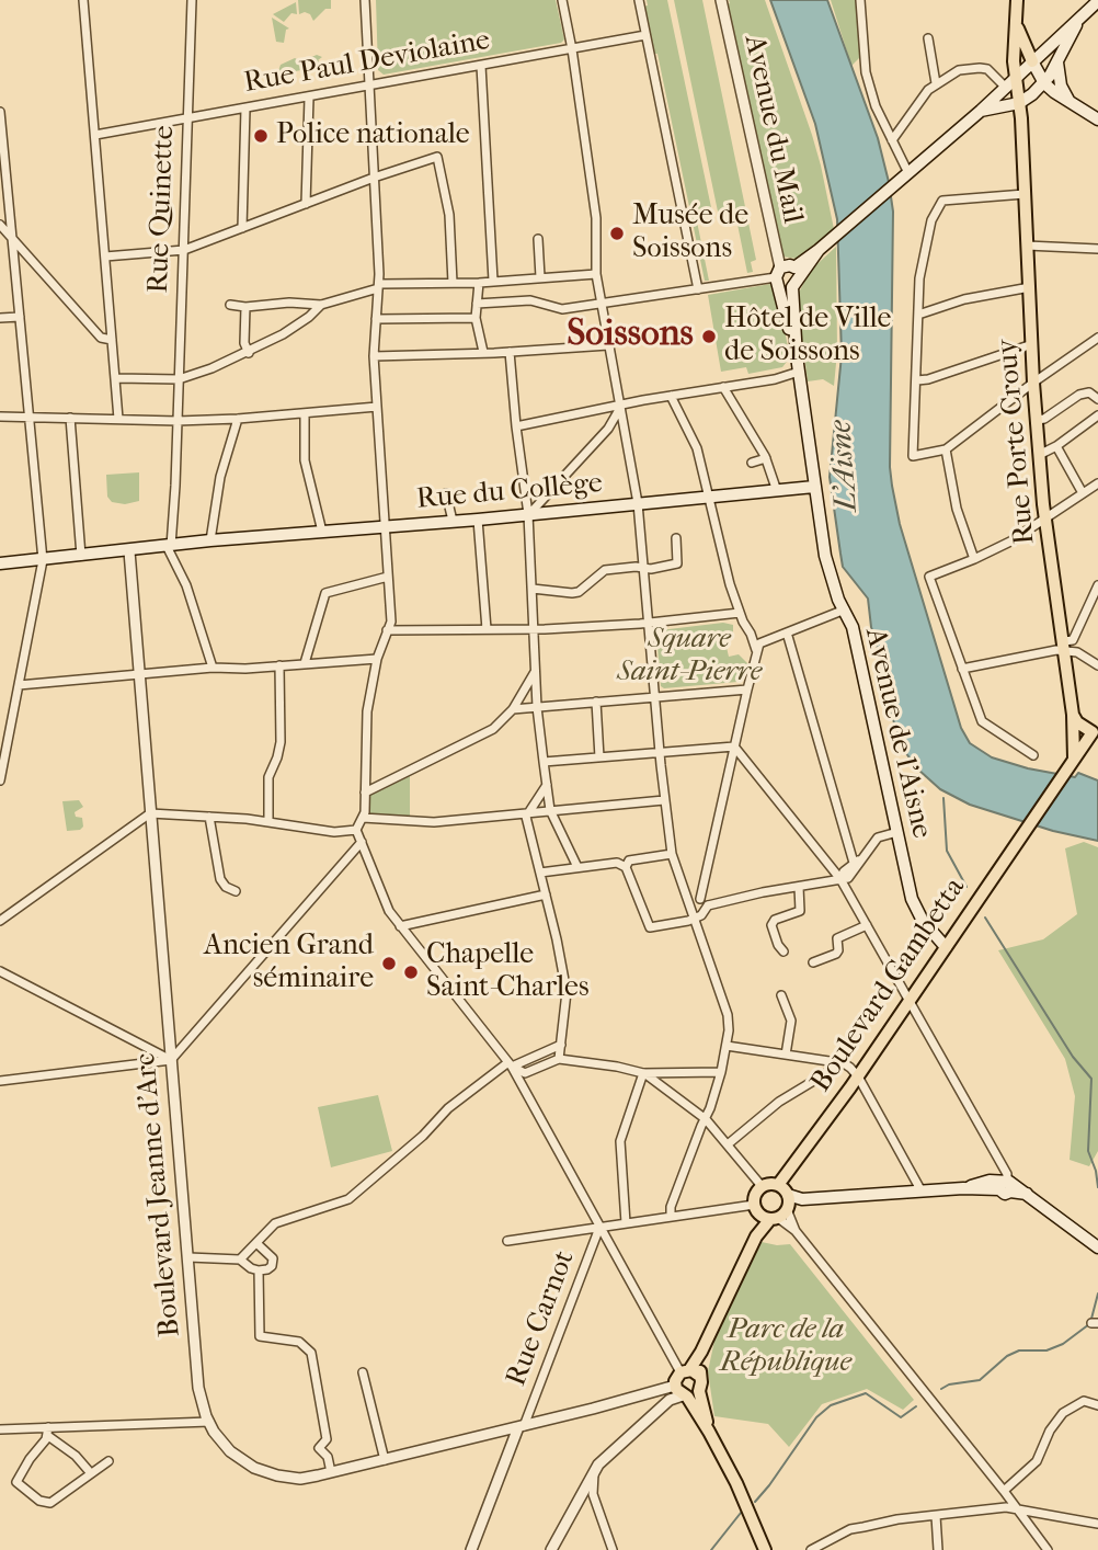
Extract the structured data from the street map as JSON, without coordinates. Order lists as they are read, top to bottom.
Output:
{
  "streets": {
    "main road": [
      "Rue Porte Crouy",
      "Rue du Collège",
      "Avenue de l'Aisne",
      "Boulevard Gambetta"
    ],
    "street": [
      "Rue Paul Deviolaine",
      "Avenue du Mail",
      "Rue Quinette",
      "Boulevard Jeanne d'Arc",
      "Rue Carnot"
    ]
  },
  "crossings": [
    ["Rue Paul Deviolaine", "Rue Quinette"],
    ["Rue Quinette", "Rue du Collège"],
    ["Rue Porte Crouy", "Boulevard Gambetta"],
    ["Rue du Collège", "Avenue de l'Aisne"],
    ["Rue du Collège", "Boulevard Jeanne d'Arc"],
    ["Avenue de l'Aisne", "Boulevard Gambetta"],
    ["Boulevard Jeanne d'Arc", "Rue Carnot"]
  ],
  "districts": ["Soissons"],
  "water": ["L'Aisne"],
  "parks": ["Square Saint-Pierre", "Parc de la République"],
  "places": [
    "Police nationale",
    "Musée de Soissons",
    "Hôtel de Ville de Soissons",
    "Ancien Grand séminaire",
    "Chapelle Saint-Charles"
  ]
}
